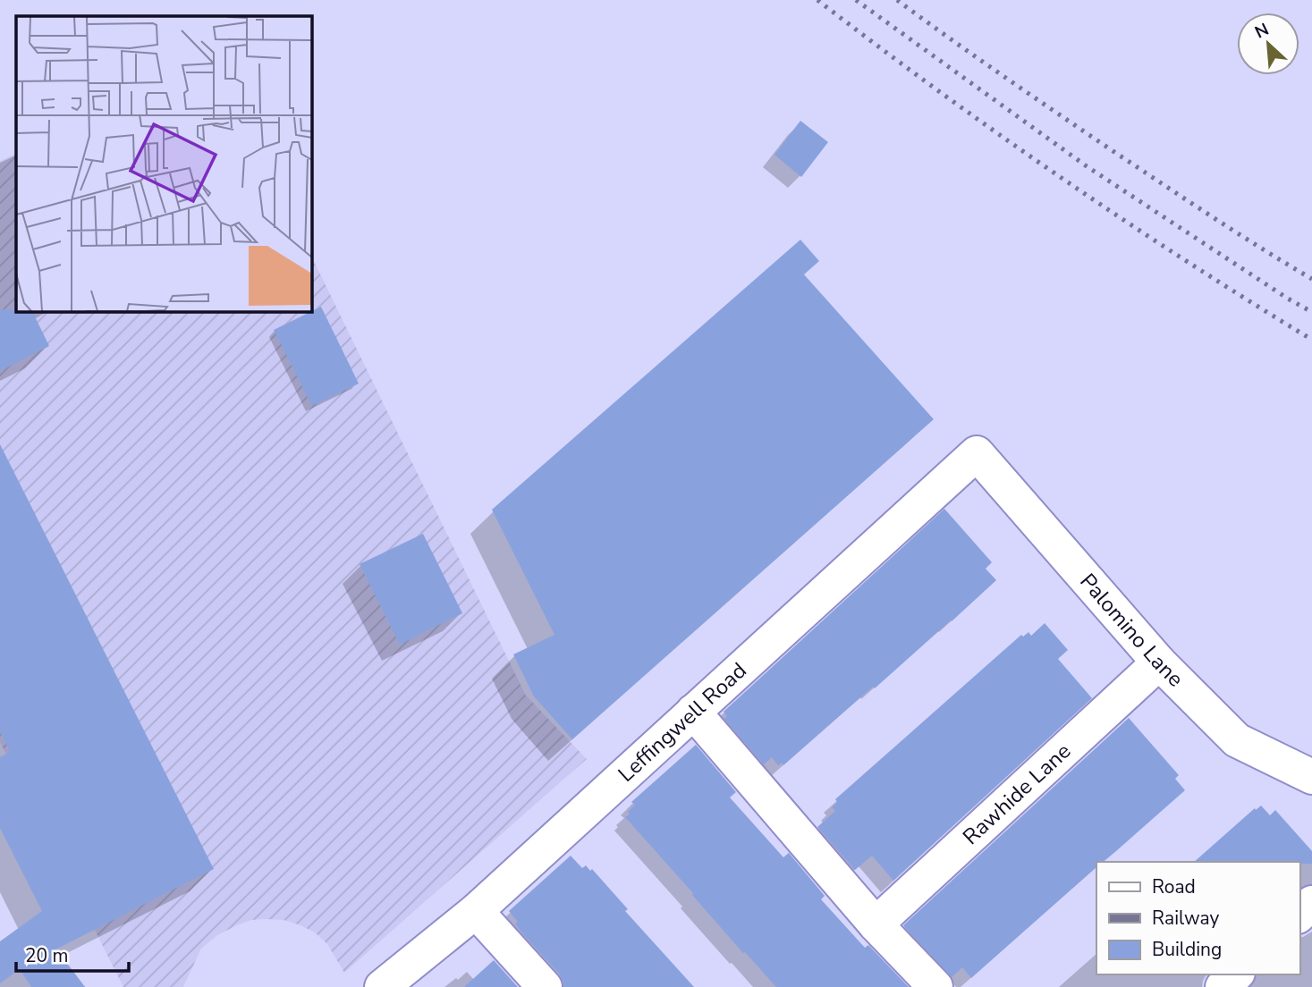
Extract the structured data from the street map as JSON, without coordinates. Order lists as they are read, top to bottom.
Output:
{
  "streets": {
    "street": ["Palomino Lane", "Leffingwell Road", "Rawhide Lane"]
  },
  "crossings": [
    ["Palomino Lane", "Leffingwell Road"],
    ["Palomino Lane", "Rawhide Lane"]
  ],
  "legend": ["Road", "Railway", "Building"],
  "scale_bar": "20 m",
  "north": "top left"
}
